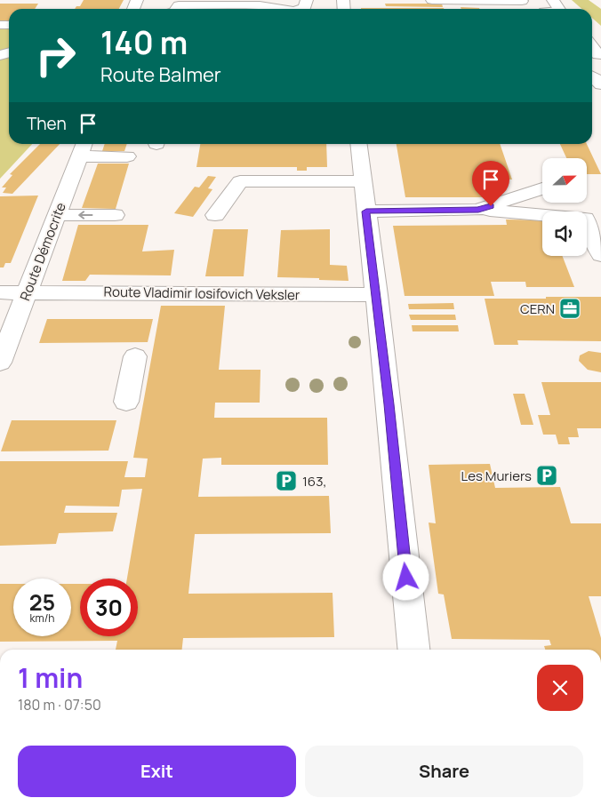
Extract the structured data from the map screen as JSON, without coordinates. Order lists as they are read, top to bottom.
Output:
{
  "streets": {
    "street": ["Route Démocrite", "Route Vladimir Iosifovich Veksler"]
  },
  "crossings": [
    ["Route Démocrite", "Route Vladimir Iosifovich Veksler"]
  ],
  "places": {
    "office": ["CERN"],
    "parking": ["Les Muriers", "163,"]
  },
  "north": "right",
  "page": {
    "turn": ["140 m", "Route Balmer"],
    "then": "Then",
    "speed": "25 km/h",
    "limit": "30",
    "heading": ["1 min", "180 m · 07:50"],
    "buttons": ["Exit", "Share"]
  }
}
